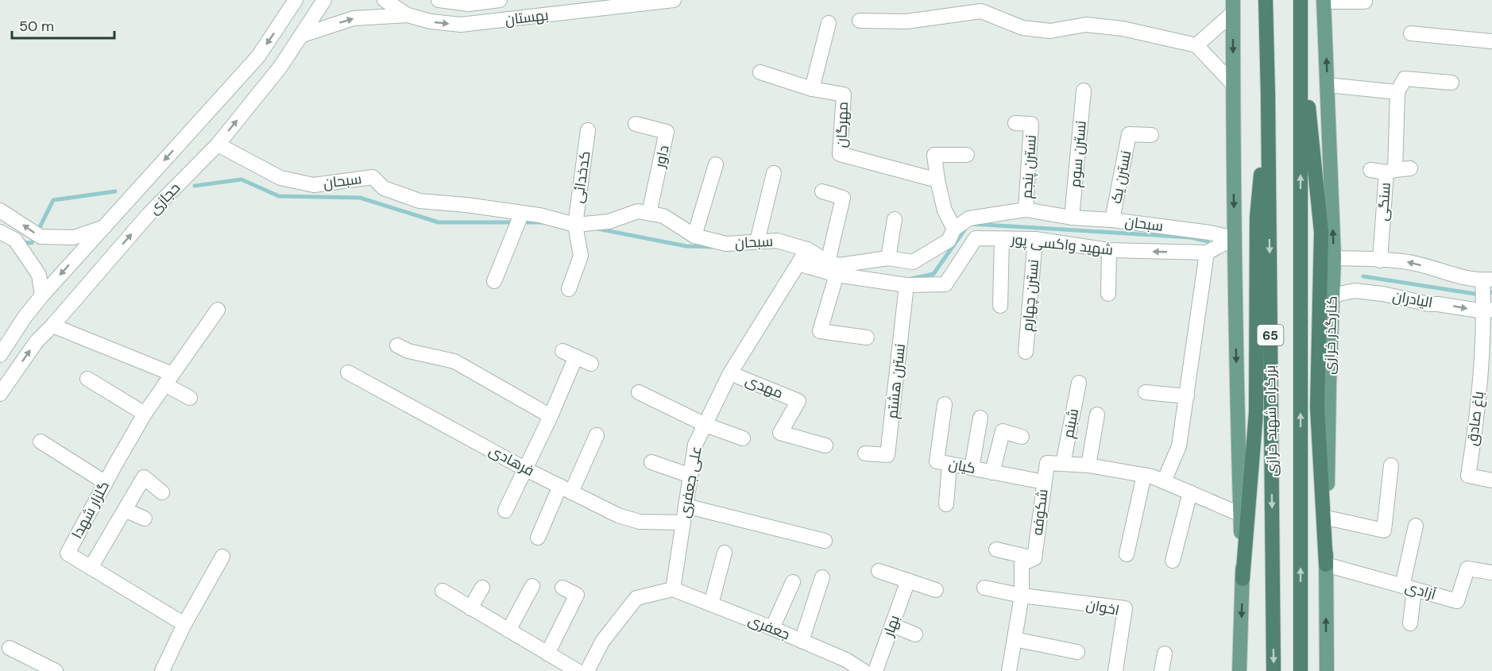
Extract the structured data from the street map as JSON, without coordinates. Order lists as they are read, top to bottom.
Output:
{
  "streets": {
    "highway": ["65", "بزرگراه شهید خرازی"],
    "main road": ["کنارگذر خرازی"],
    "street": [
      "بهستان",
      "مهرگان",
      "نسترن سوم",
      "داور",
      "نسترن پنجم",
      "کدخدائی",
      "نسترن یک",
      "سبحان",
      "حجازی",
      "سنگی",
      "شهید واکسی پور",
      "نسترن چهارم",
      "الیادران",
      "نسترن هشتم",
      "مهدی",
      "باغ صادق",
      "شبنم",
      "فرهادی",
      "کیان",
      "علی جعفری",
      "گلزار شهدا",
      "شکوفه",
      "آزادی",
      "اخوان",
      "بهار",
      "جعفری"
    ]
  },
  "crossings": [
    ["نسترن سوم", "سبحان"],
    ["داور", "سبحان"],
    ["نسترن پنجم", "سبحان"],
    ["کدخدائی", "سبحان"],
    ["نسترن یک", "سبحان"],
    ["سبحان", "حجازی"],
    ["سبحان", "شهید واکسی پور"],
    ["سبحان", "علی جعفری"],
    ["شهید واکسی پور", "نسترن چهارم"],
    ["شهید واکسی پور", "نسترن هشتم"],
    ["شهید واکسی پور", "علی جعفری"],
    ["الیادران", "کنارگذر خرازی"],
    ["الیادران", "باغ صادق"],
    ["کنارگذر خرازی", "آزادی"],
    ["مهدی", "علی جعفری"],
    ["شبنم", "شکوفه"],
    ["فرهادی", "علی جعفری"],
    ["کیان", "شکوفه"],
    ["علی جعفری", "جعفری"]
  ],
  "one_way": ["بهستان"],
  "scale_bar": "50 m"
}
